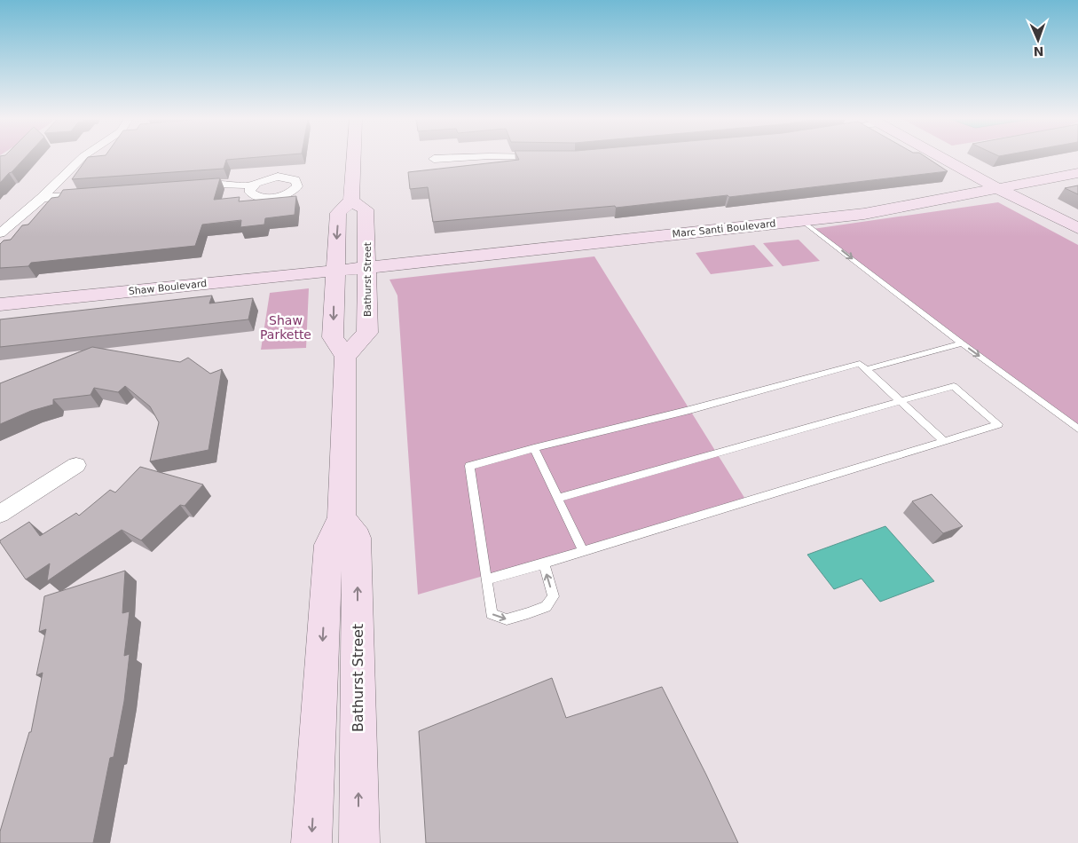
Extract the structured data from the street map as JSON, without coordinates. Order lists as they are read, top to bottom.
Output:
{
  "streets": {
    "street": ["Marc Santi Boulevard", "Bathurst Street", "Shaw Boulevard"]
  },
  "crossings": [
    ["Marc Santi Boulevard", "Bathurst Street"],
    ["Marc Santi Boulevard", "Shaw Boulevard"]
  ],
  "parks": ["Shaw Parkette"],
  "north": "bottom"
}
